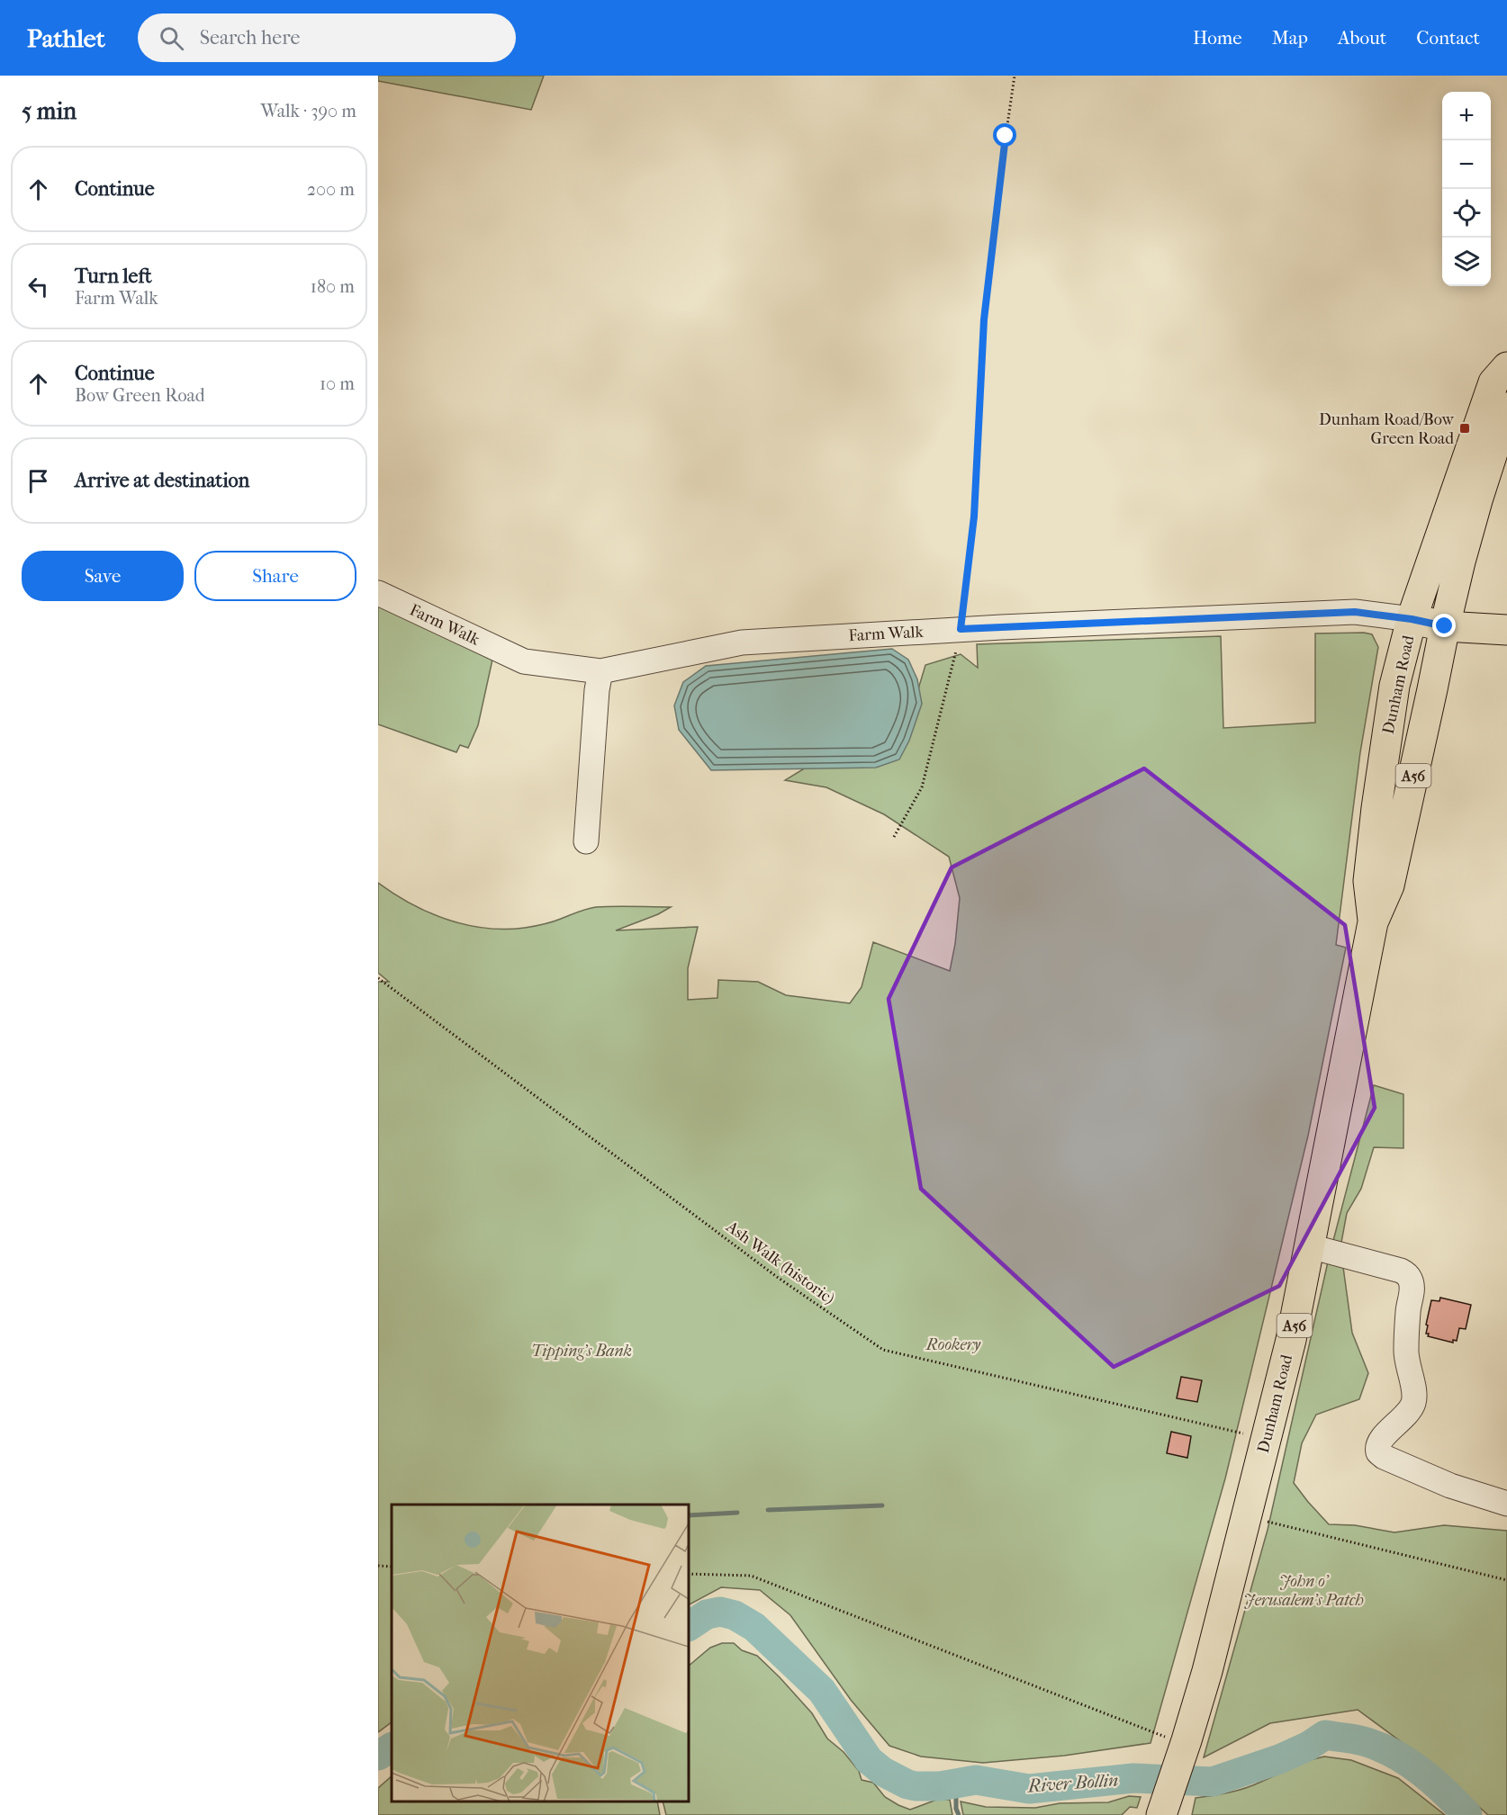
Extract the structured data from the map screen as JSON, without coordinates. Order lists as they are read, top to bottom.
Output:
{
  "streets": {
    "main road": ["Dunham Road", "A56"],
    "lane": ["Farm Walk"],
    "path": ["Ash Walk (historic)"]
  },
  "crossings": [
    ["Farm Walk", "Dunham Road"]
  ],
  "water": ["River Bollin"],
  "parks": ["Rookery", "Tipping's Bank", "John o' Jerusalem's Patch"],
  "places": {
    "transit": ["Dunham Road/Bow Green Road"]
  },
  "page": {
    "header": "Pathlet",
    "search": "Search here",
    "nav": [
      "Home",
      "Map",
      "About",
      "Contact"
    ],
    "heading": ["5 min", "Walk · 390 m"],
    "map_buttons": ["+", "−"],
    "list": [
      ["Continue", "200 m"],
      ["Turn left", "Farm Walk", "180 m"],
      ["Continue", "Bow Green Road", "10 m"],
      "Arrive at destination"
    ],
    "buttons": ["Save", "Share"]
  }
}
